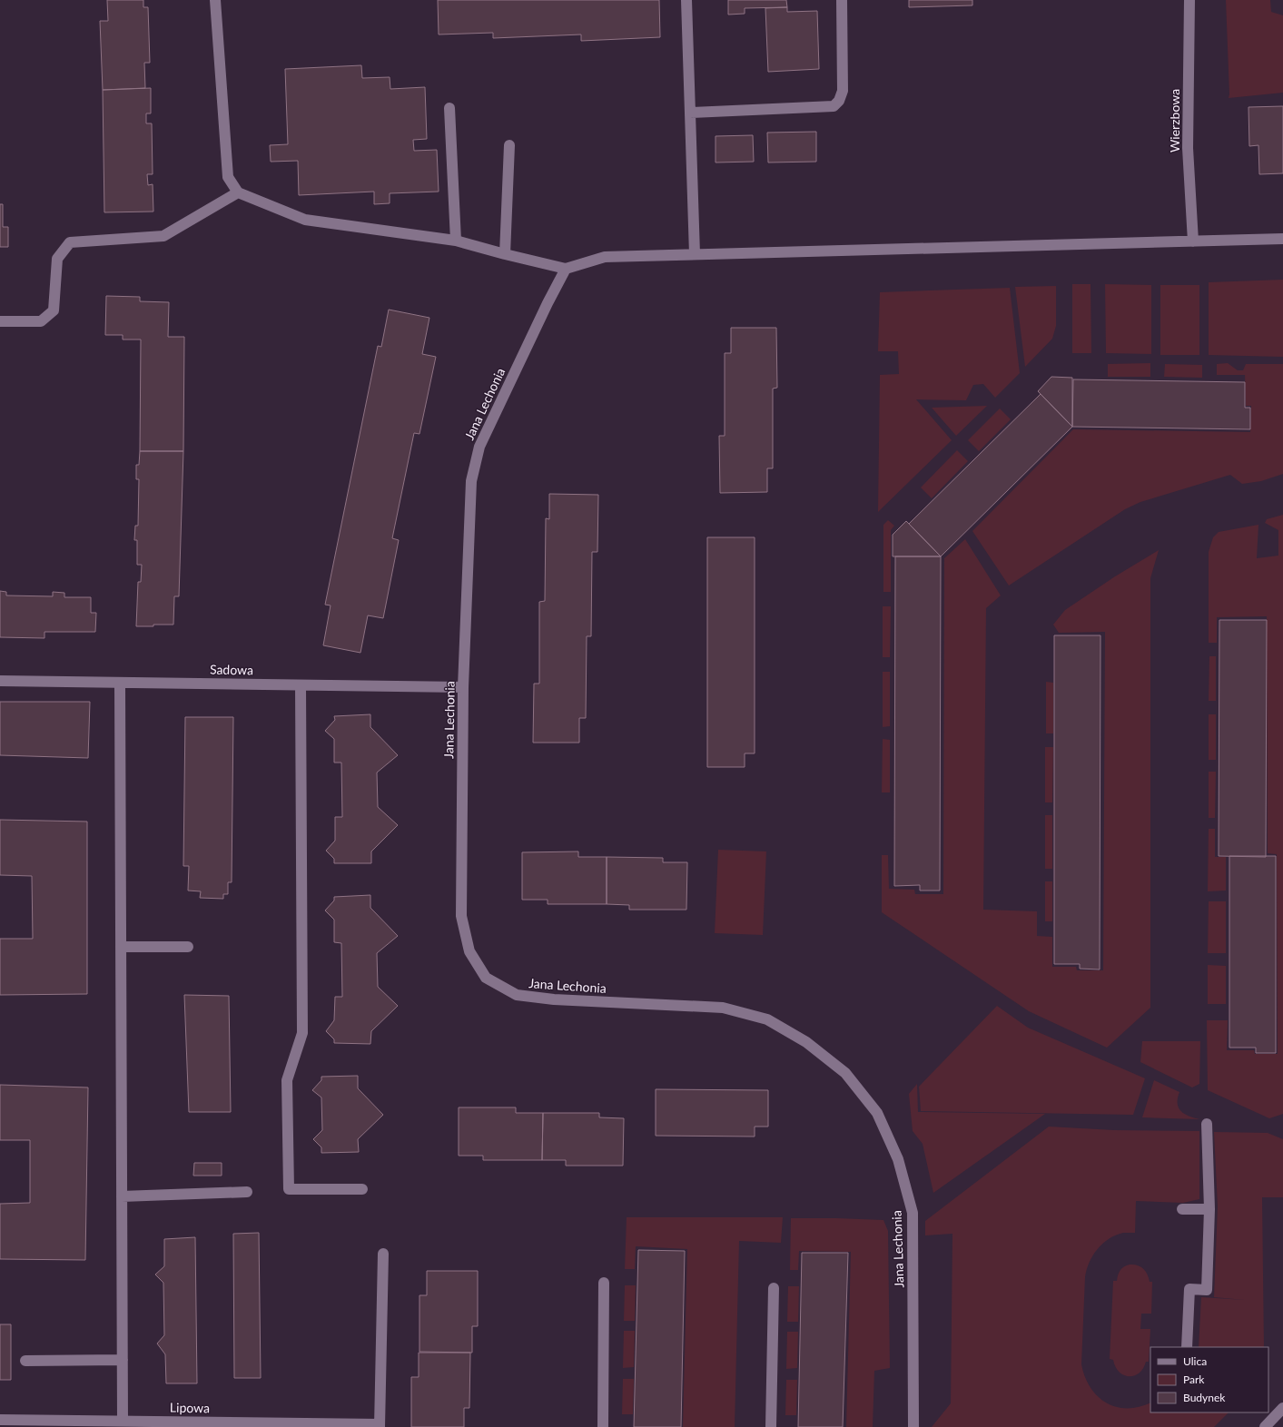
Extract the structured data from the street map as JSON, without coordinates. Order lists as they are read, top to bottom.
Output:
{
  "streets": {
    "street": [
      "Wierzbowa",
      "Jana Lechonia",
      "Sadowa",
      "Lipowa"
    ]
  },
  "crossings": [
    ["Jana Lechonia", "Sadowa"]
  ],
  "legend": ["Ulica", "Park", "Budynek"]
}
